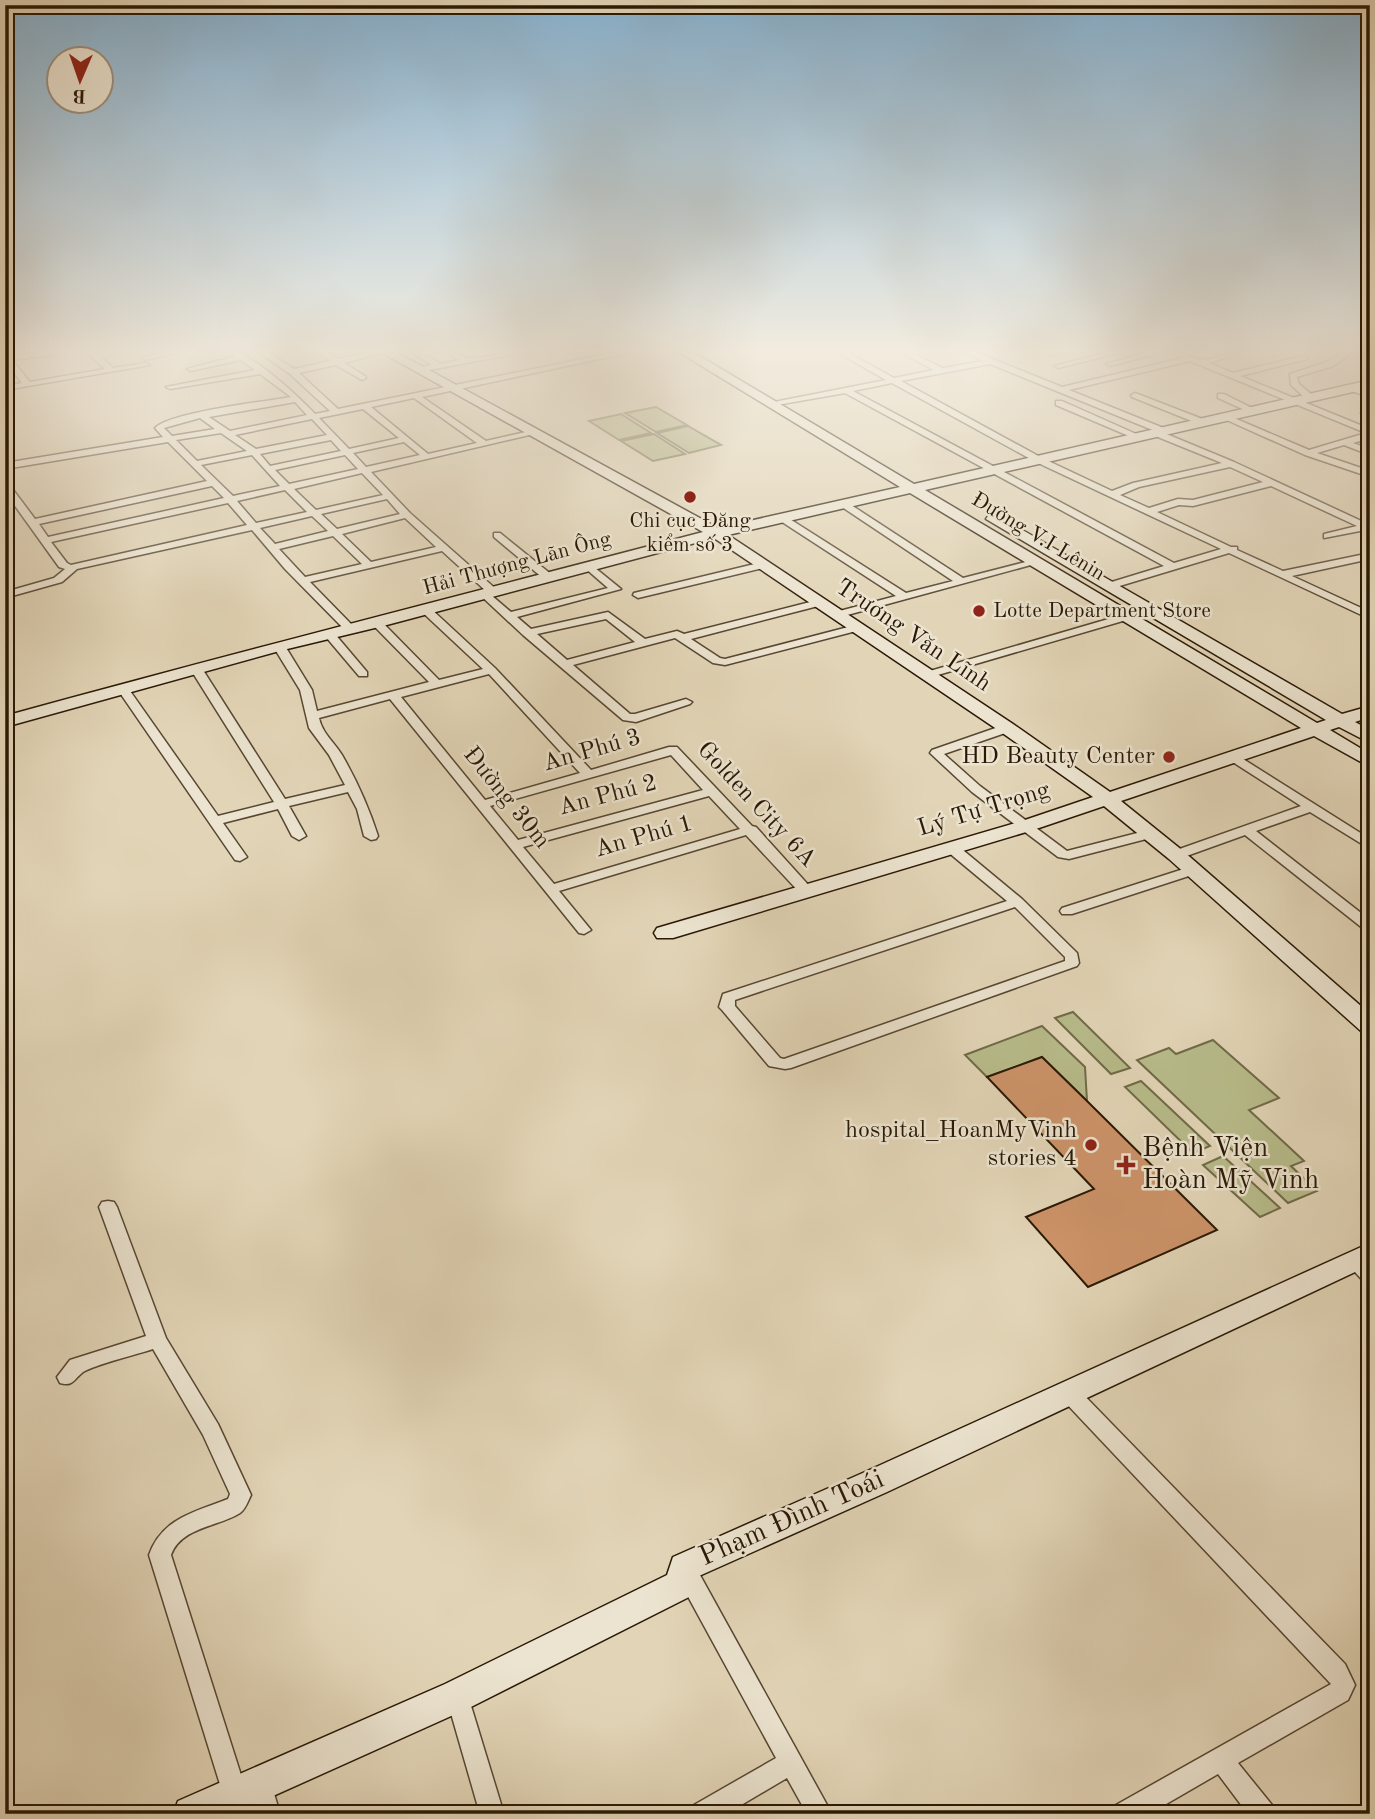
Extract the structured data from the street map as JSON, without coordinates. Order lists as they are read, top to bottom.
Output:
{
  "streets": {
    "street": [
      "Đường V.I Lênin",
      "Hải Thượng Lãn Ông",
      "Trương Văn Lĩnh",
      "An Phú 3",
      "An Phú 2",
      "Đường 30m",
      "Golden City 6A",
      "Lý Tự Trọng",
      "An Phú 1",
      "Phạm Đình Toái"
    ]
  },
  "crossings": [
    ["Đường V.I Lênin", "Hải Thượng Lãn Ông"],
    ["Đường V.I Lênin", "Lý Tự Trọng"],
    ["Hải Thượng Lãn Ông", "Trương Văn Lĩnh"],
    ["Trương Văn Lĩnh", "Lý Tự Trọng"],
    ["An Phú 3", "Đường 30m"],
    ["An Phú 3", "Golden City 6A"],
    ["An Phú 2", "Đường 30m"],
    ["An Phú 2", "Golden City 6A"],
    ["Đường 30m", "An Phú 1"],
    ["Golden City 6A", "Lý Tự Trọng"],
    ["Golden City 6A", "An Phú 1"]
  ],
  "places": {
    "other": [
      "Chi cục Đăng kiểm số 3",
      "Lotte Department Store",
      "HD Beauty Center",
      "hospital_HoanMyVinh stories 4"
    ],
    "health": ["Bệnh Viện Hoàn Mỹ Vinh"]
  },
  "north": "bottom"
}
